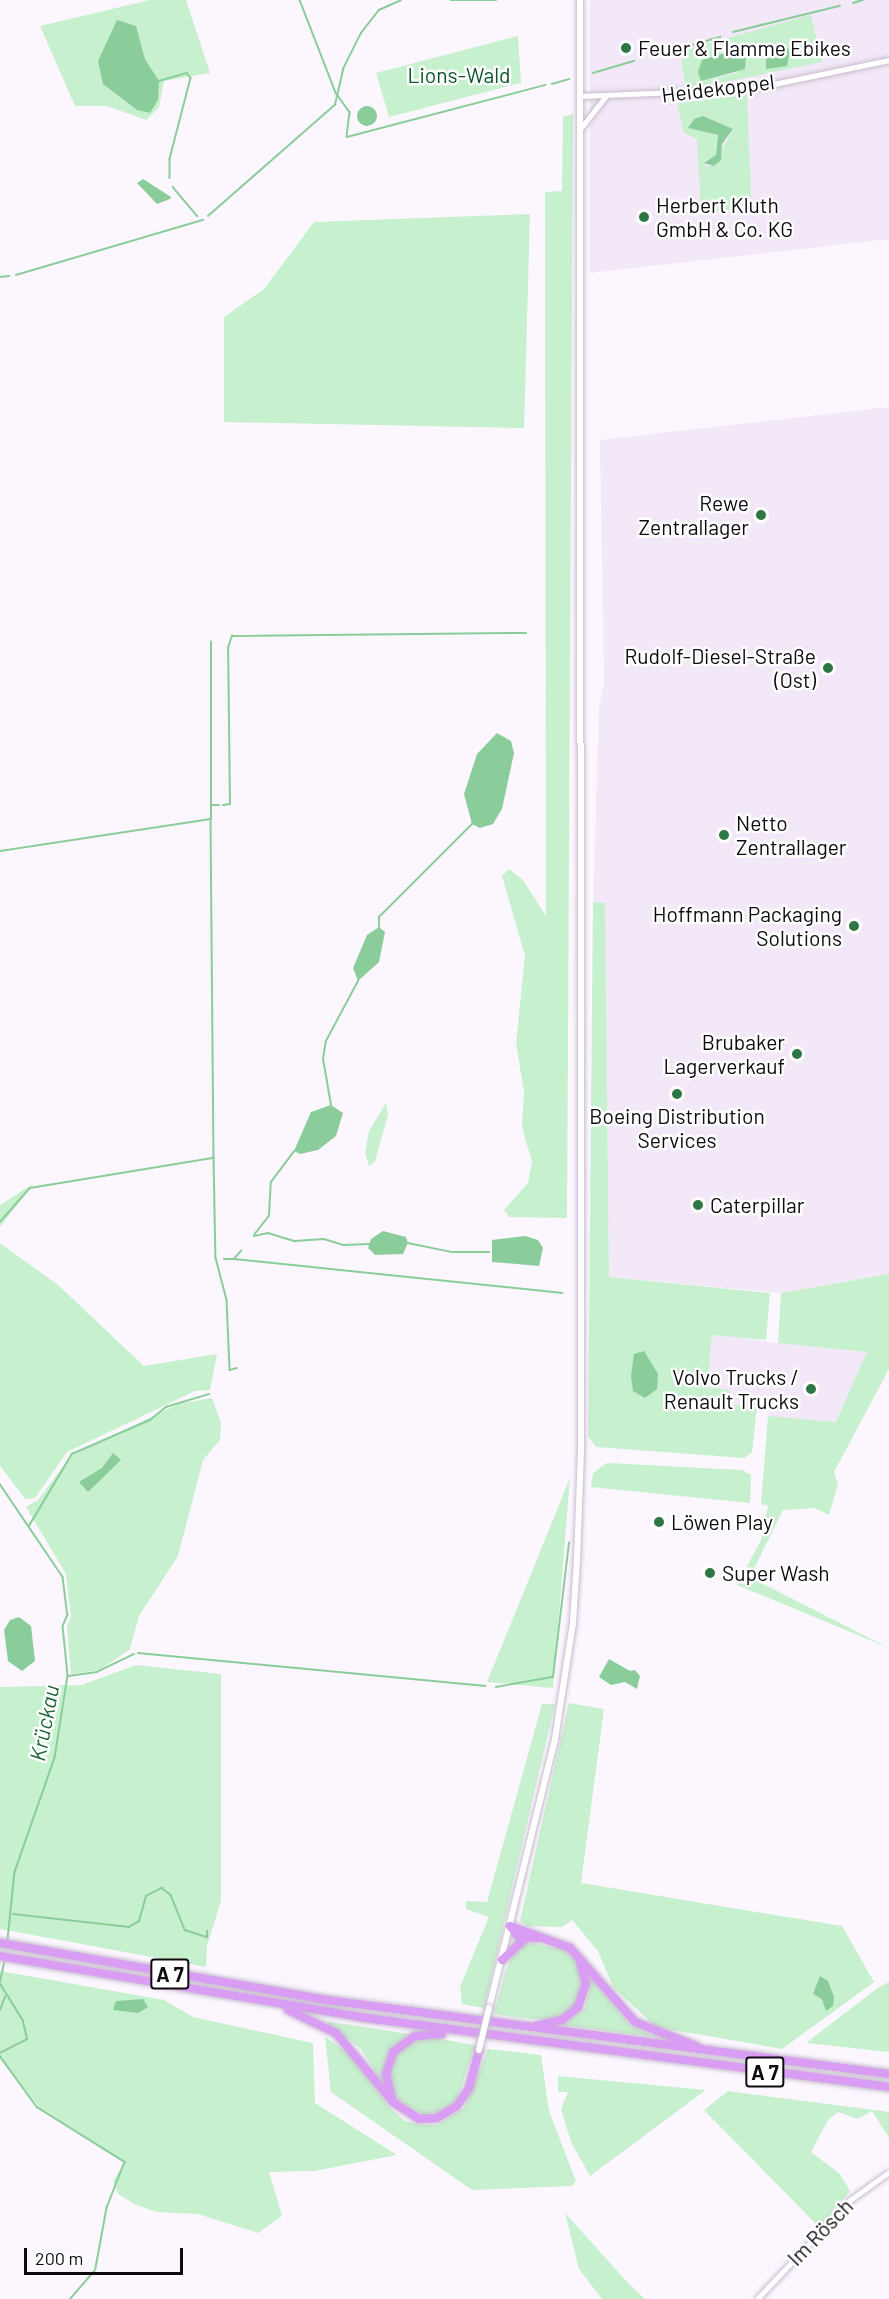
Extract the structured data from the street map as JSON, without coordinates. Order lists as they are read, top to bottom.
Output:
{
  "streets": {
    "highway": ["A 7"],
    "street": ["Heidekoppel", "Im Rösch"]
  },
  "water": ["Krückau"],
  "parks": ["Lions-Wald"],
  "places": [
    "Feuer & Flamme Ebikes",
    "Herbert Kluth GmbH & Co. KG",
    "Rewe Zentrallager",
    "Rudolf-Diesel-Straße (Ost)",
    "Netto Zentrallager",
    "Hoffmann Packaging Solutions",
    "Brubaker Lagerverkauf",
    "Boeing Distribution Services",
    "Caterpillar",
    "Volvo Trucks / Renault Trucks",
    "Löwen Play",
    "Super Wash"
  ],
  "scale_bar": "200 m"
}
